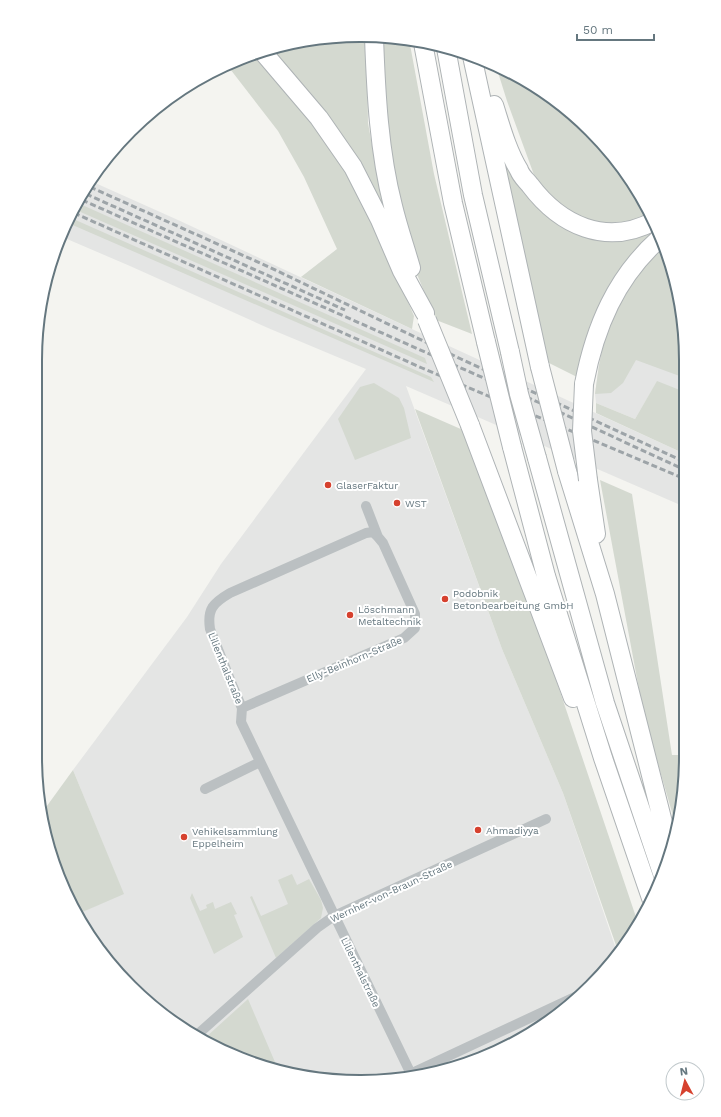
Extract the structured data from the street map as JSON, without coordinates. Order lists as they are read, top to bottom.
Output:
{
  "streets": {
    "street": ["Elly-Beinhorn-Straße", "Lilienthalstraße", "Wernher-von-Braun-Straße"]
  },
  "crossings": [
    ["Elly-Beinhorn-Straße", "Lilienthalstraße"],
    ["Lilienthalstraße", "Wernher-von-Braun-Straße"]
  ],
  "places": [
    "GlaserFaktur",
    "WST",
    "Podobnik Betonbearbeitung GmbH",
    "Löschmann Metaltechnik",
    "Ahmadiyya",
    "Vehikelsammlung Eppelheim"
  ],
  "scale_bar": "50 m",
  "north": "top"
}
